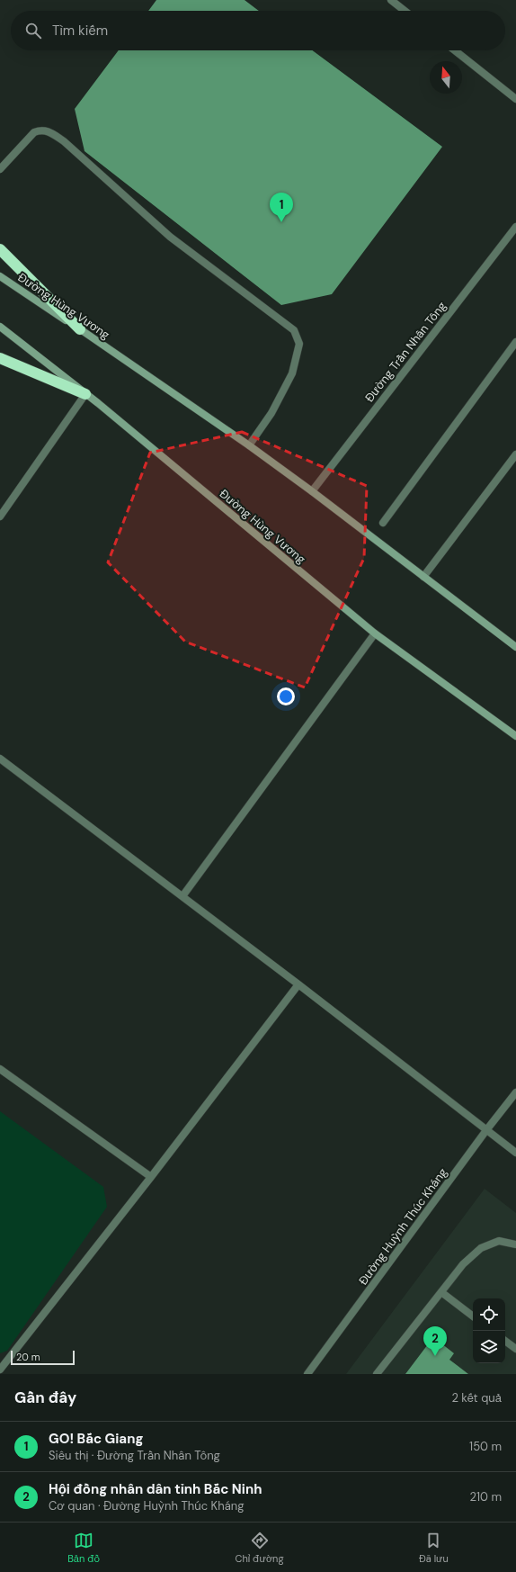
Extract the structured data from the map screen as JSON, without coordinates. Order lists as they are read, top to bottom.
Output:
{
  "streets": {
    "main road": ["Đường Hùng Vương"],
    "street": ["Đường Trần Nhân Tông", "Đường Huỳnh Thúc Kháng"]
  },
  "crossings": [
    ["Đường Hùng Vương", "Đường Trần Nhân Tông"]
  ],
  "scale_bar": "20 m",
  "north": "top",
  "page": {
    "search": "Tìm kiếm",
    "pins": ["1", "2"],
    "scale": "20 m",
    "heading": ["Gần đây", "2 kết quả"],
    "list": [
      {
        "mark": "1",
        "name": "GO! Bắc Giang",
        "note": "Siêu thị · Đường Trần Nhân Tông",
        "value": "150 m"
      },
      {
        "mark": "2",
        "name": "Hội đồng nhân dân tỉnh Bắc Ninh",
        "note": "Cơ quan · Đường Huỳnh Thúc Kháng",
        "value": "210 m"
      }
    ],
    "nav": ["Bản đồ", "Chỉ đường", "Đã lưu"]
  }
}
